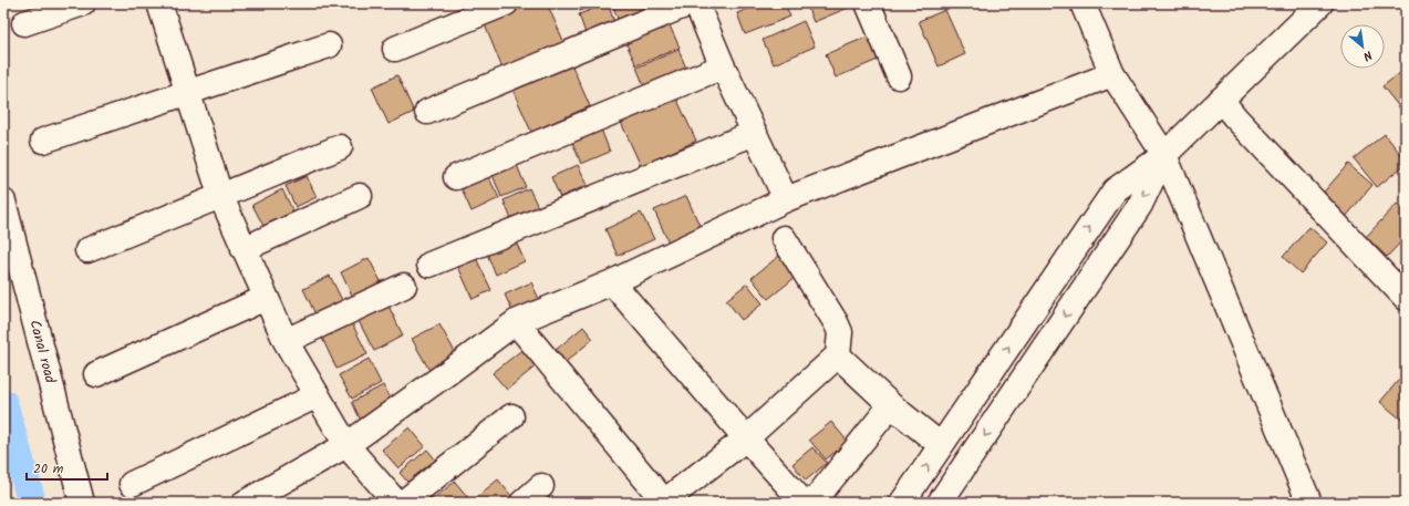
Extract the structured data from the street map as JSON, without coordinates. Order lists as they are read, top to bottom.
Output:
{
  "streets": {
    "street": ["Canal road"]
  },
  "scale_bar": "20 m",
  "north": "bottom right"
}
